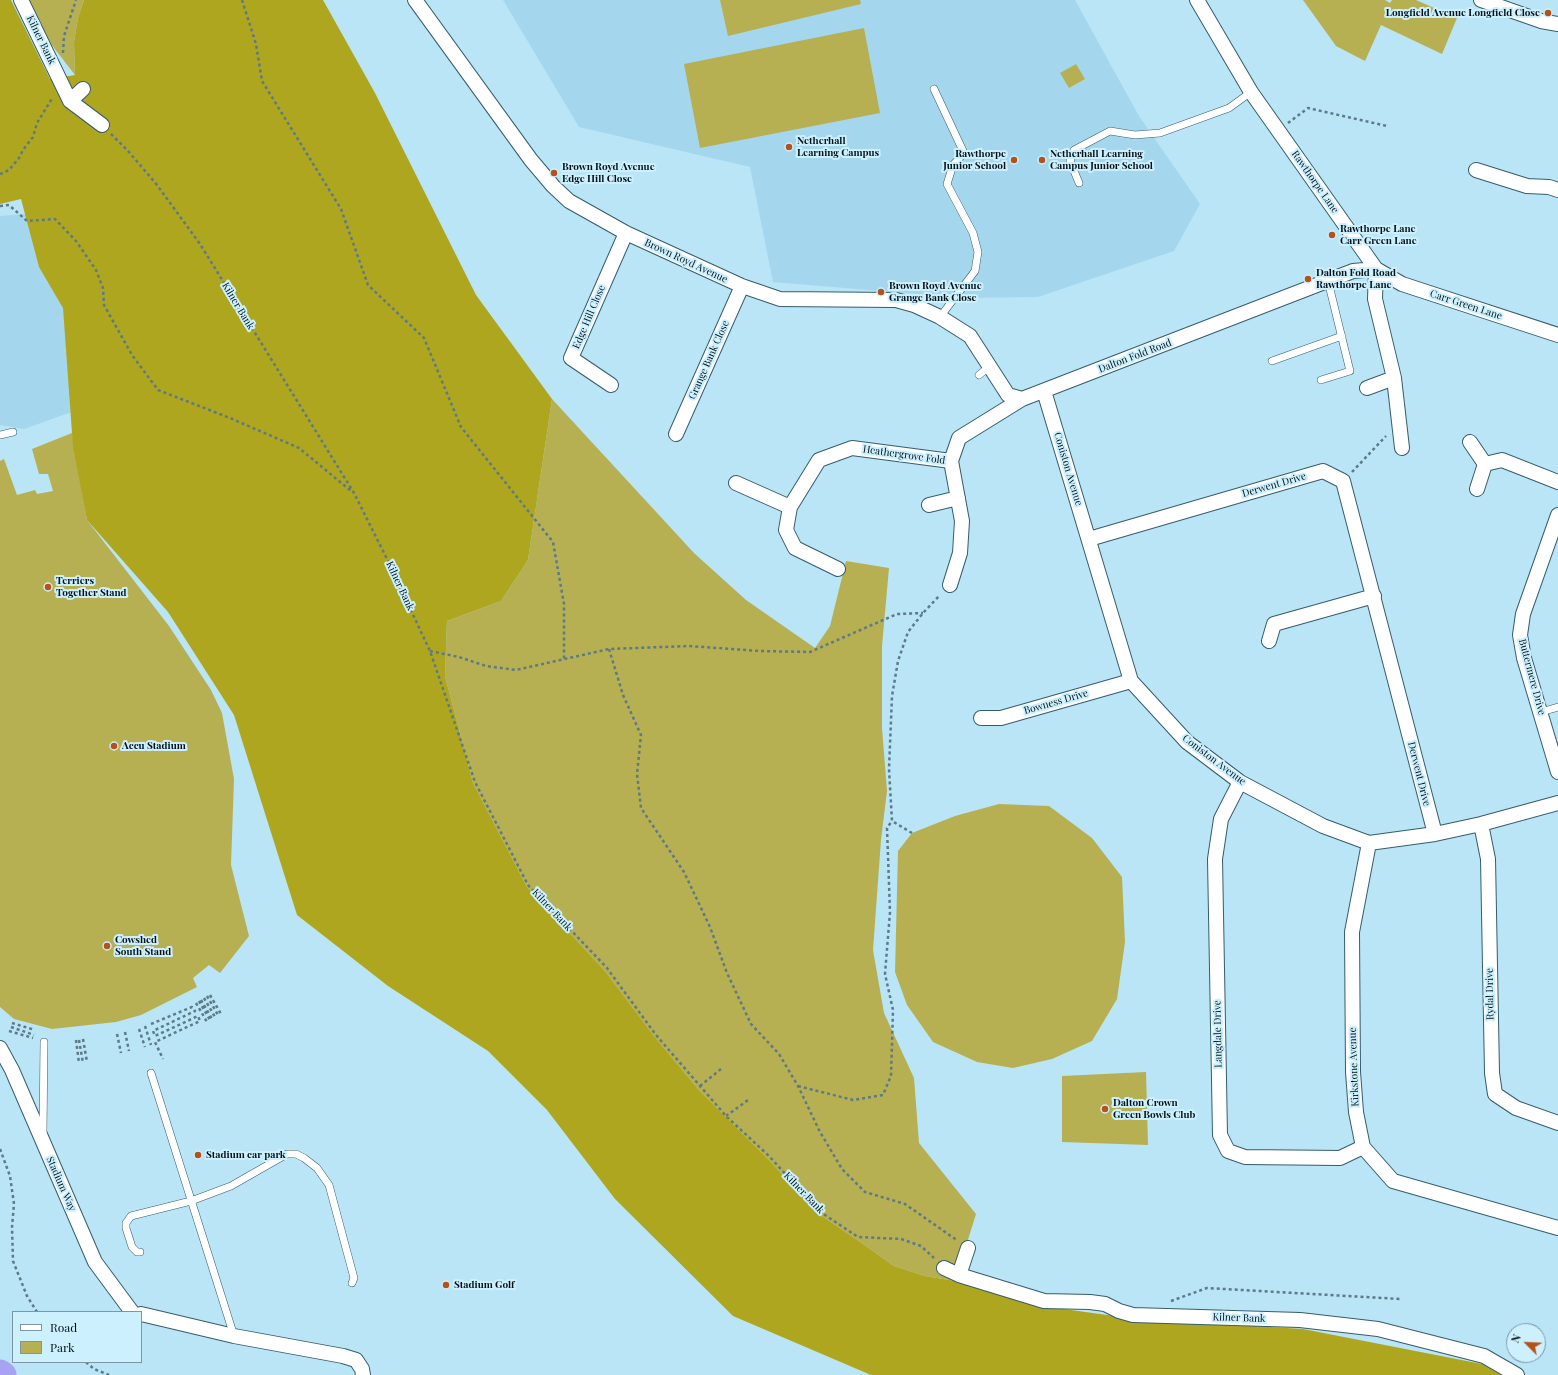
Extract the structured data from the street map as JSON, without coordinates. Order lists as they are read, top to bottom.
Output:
{
  "streets": {
    "street": [
      "Kilner Bank",
      "Rawthorpe Lane",
      "Brown Royd Avenue",
      "Carr Green Lane",
      "Edge Hill Close",
      "Dalton Fold Road",
      "Grange Bank Close",
      "Heathergrove Fold",
      "Coniston Avenue",
      "Derwent Drive",
      "Buttermere Drive",
      "Bowness Drive",
      "Rydal Drive",
      "Langdale Drive",
      "Kirkstone Avenue",
      "Stadium Way"
    ]
  },
  "crossings": [
    ["Rawthorpe Lane", "Carr Green Lane"],
    ["Rawthorpe Lane", "Dalton Fold Road"],
    ["Brown Royd Avenue", "Edge Hill Close"],
    ["Brown Royd Avenue", "Dalton Fold Road"],
    ["Brown Royd Avenue", "Grange Bank Close"],
    ["Carr Green Lane", "Dalton Fold Road"],
    ["Dalton Fold Road", "Heathergrove Fold"],
    ["Dalton Fold Road", "Coniston Avenue"],
    ["Coniston Avenue", "Derwent Drive"],
    ["Coniston Avenue", "Bowness Drive"],
    ["Coniston Avenue", "Rydal Drive"],
    ["Coniston Avenue", "Langdale Drive"],
    ["Coniston Avenue", "Kirkstone Avenue"],
    ["Langdale Drive", "Kirkstone Avenue"]
  ],
  "places": [
    "Longfield Avenue Longfield Close",
    "Netherhall Learning Campus",
    "Rawthorpe Junior School",
    "Netherhall Learning Campus Junior School",
    "Brown Royd Avenue Edge Hill Close",
    "Rawthorpe Lane Carr Green Lane",
    "Dalton Fold Road Rawthorpe Lane",
    "Brown Royd Avenue Grange Bank Close",
    "Terriers Together Stand",
    "Accu Stadium",
    "Cowshed South Stand",
    "Dalton Crown Green Bowls Club",
    "Stadium car park",
    "Stadium Golf"
  ],
  "legend": ["Road", "Park"],
  "north": "top left"
}
